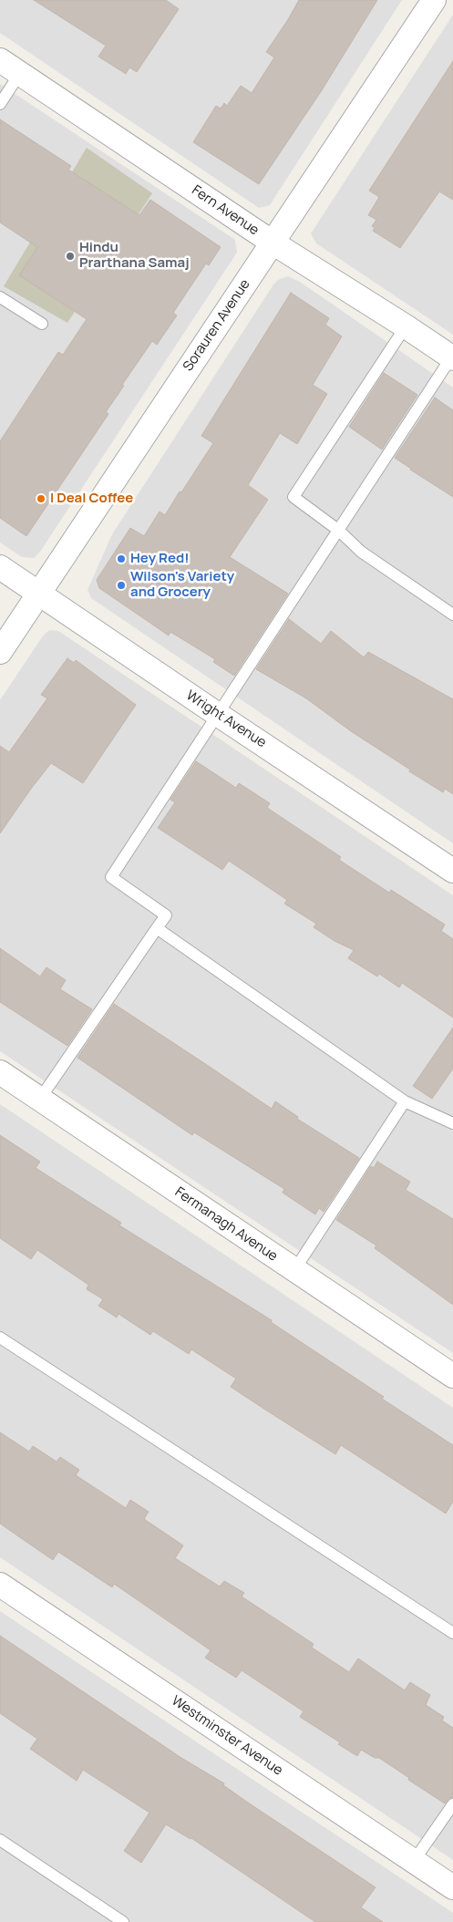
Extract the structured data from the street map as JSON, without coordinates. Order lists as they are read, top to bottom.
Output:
{
  "streets": {
    "street": [
      "Fern Avenue",
      "Sorauren Avenue",
      "Wright Avenue",
      "Fermanagh Avenue",
      "Westminster Avenue"
    ]
  },
  "crossings": [
    ["Fern Avenue", "Sorauren Avenue"],
    ["Sorauren Avenue", "Wright Avenue"]
  ],
  "places": [
    "Hindu Prarthana Samaj",
    "I Deal Coffee",
    "Hey Red!",
    "Wilson's Variety and Grocery"
  ]
}
